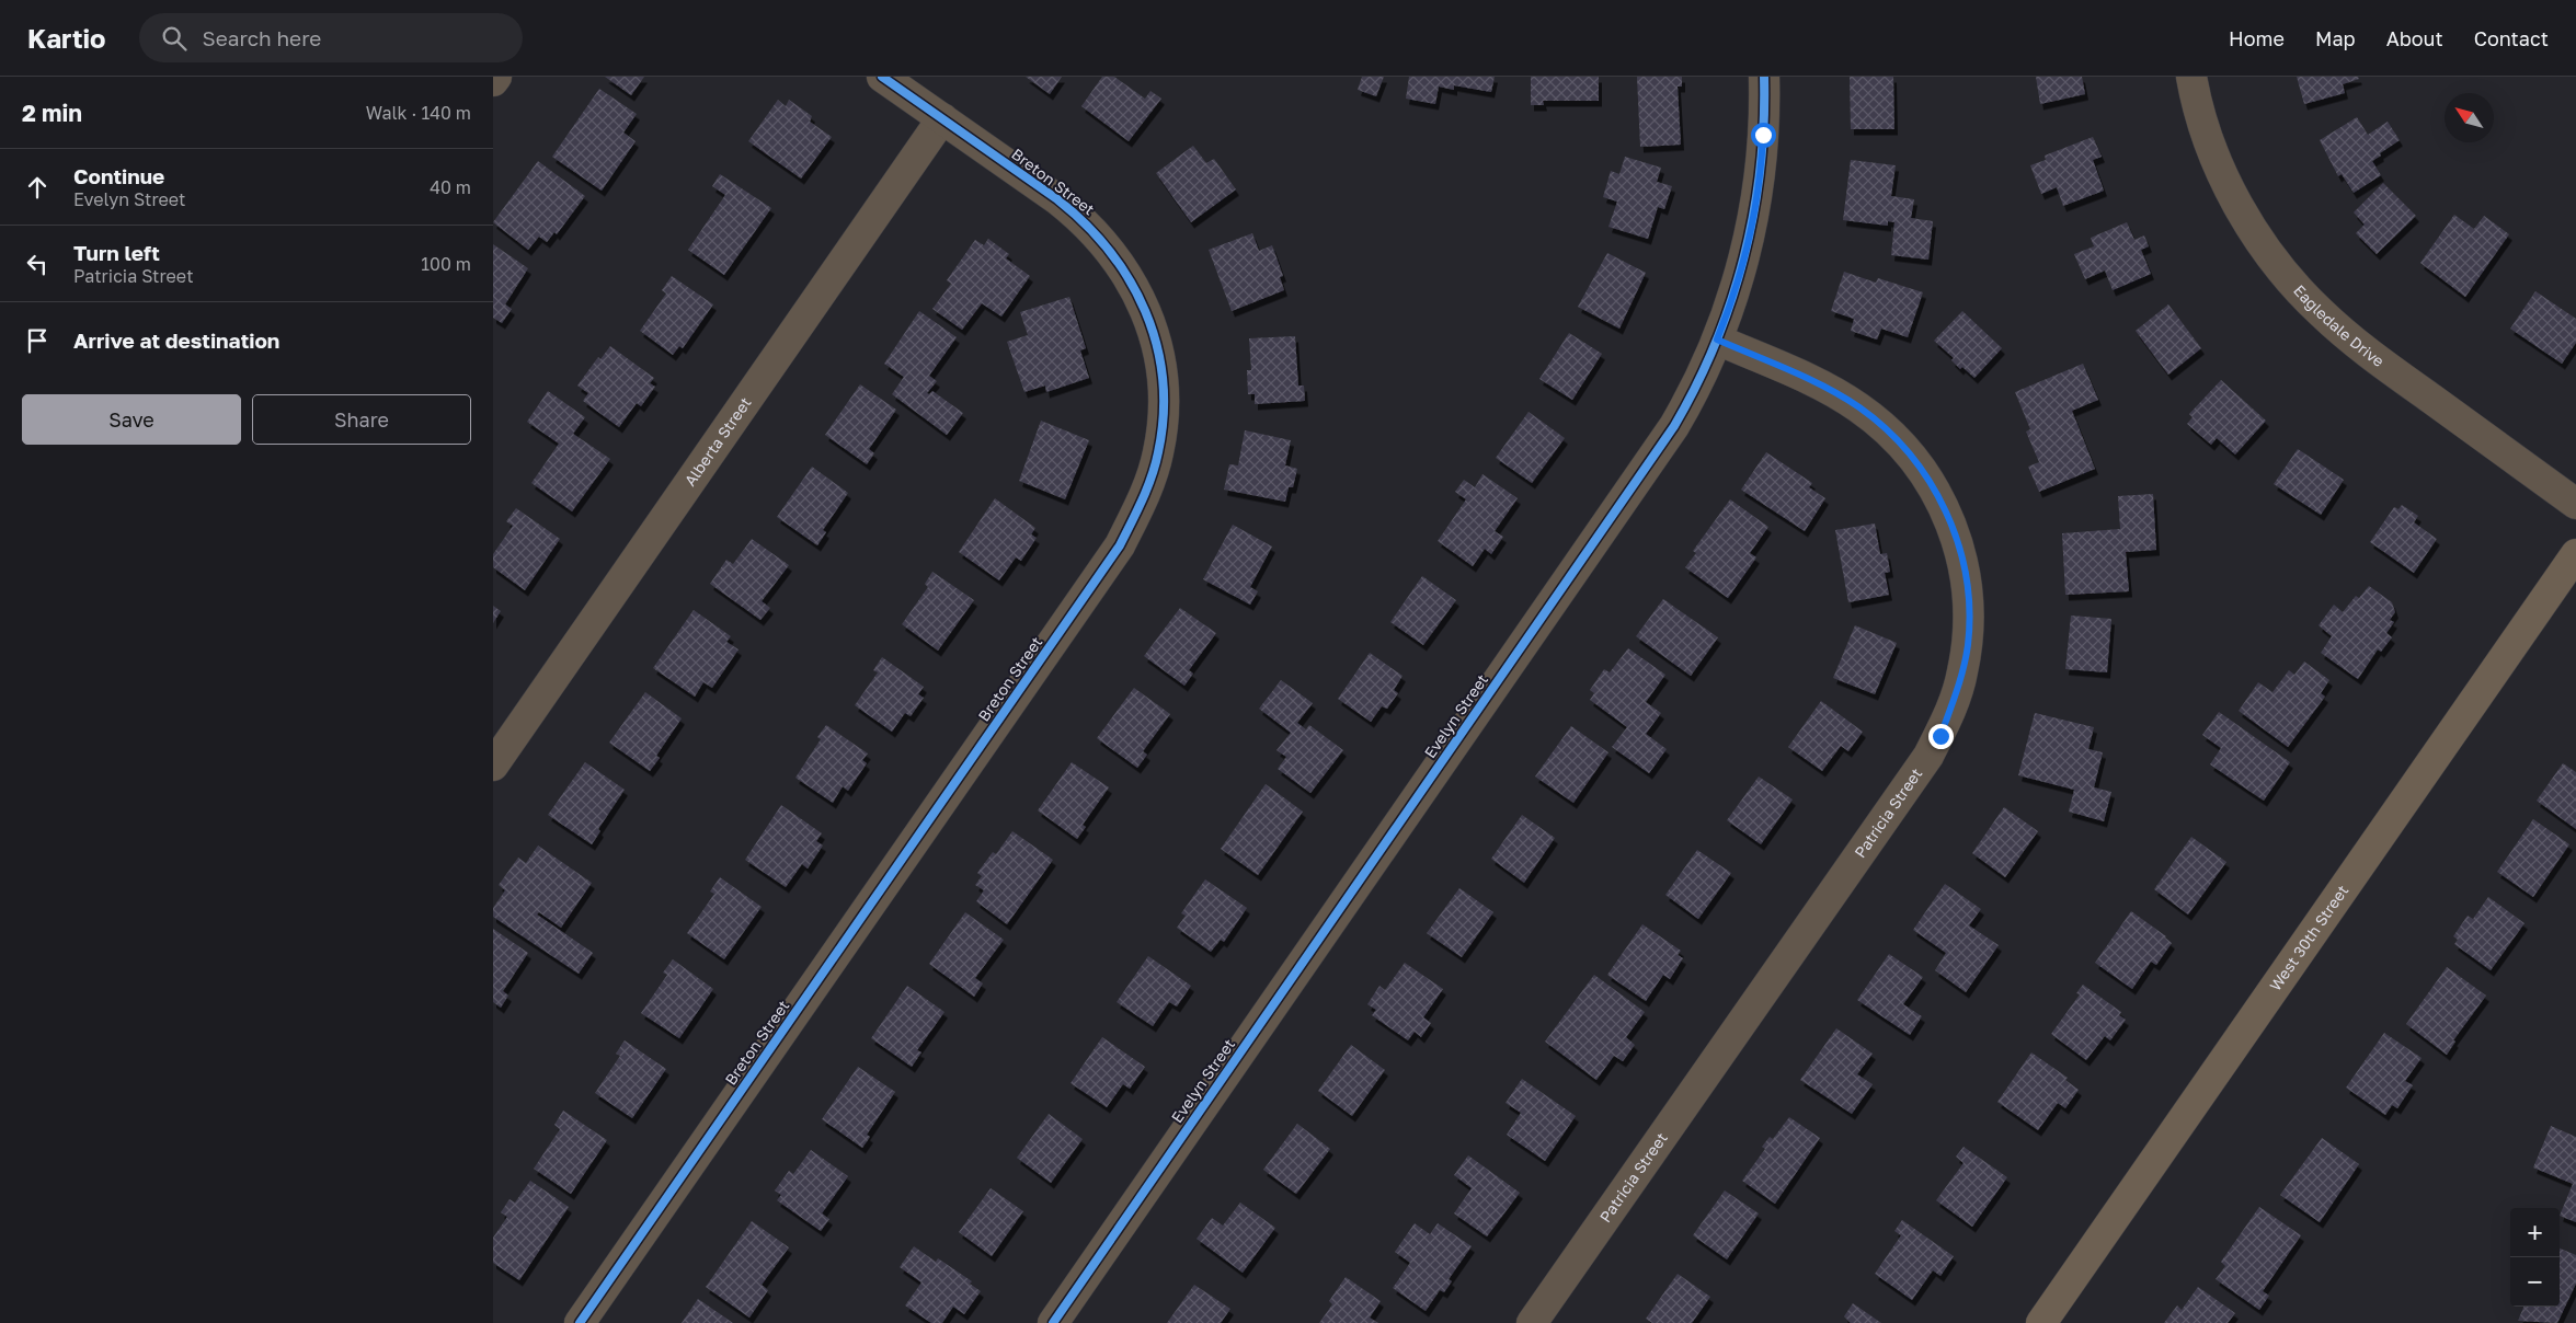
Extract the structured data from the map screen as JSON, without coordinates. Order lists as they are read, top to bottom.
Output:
{
  "streets": {
    "main road": ["West 30th Street"],
    "street": [
      "Breton Street",
      "Eagledale Drive",
      "Alberta Street",
      "Evelyn Street",
      "Patricia Street"
    ]
  },
  "crossings": [
    ["Breton Street", "Alberta Street"],
    ["Evelyn Street", "Patricia Street"]
  ],
  "north": "top left",
  "page": {
    "header": "Kartio",
    "search": "Search here",
    "nav": [
      "Home",
      "Map",
      "About",
      "Contact"
    ],
    "heading": ["2 min", "Walk · 140 m"],
    "list": [
      ["Continue", "Evelyn Street", "40 m"],
      ["Turn left", "Patricia Street", "100 m"],
      "Arrive at destination"
    ],
    "buttons": ["Save", "Share"],
    "map_buttons": ["+", "−"]
  }
}
